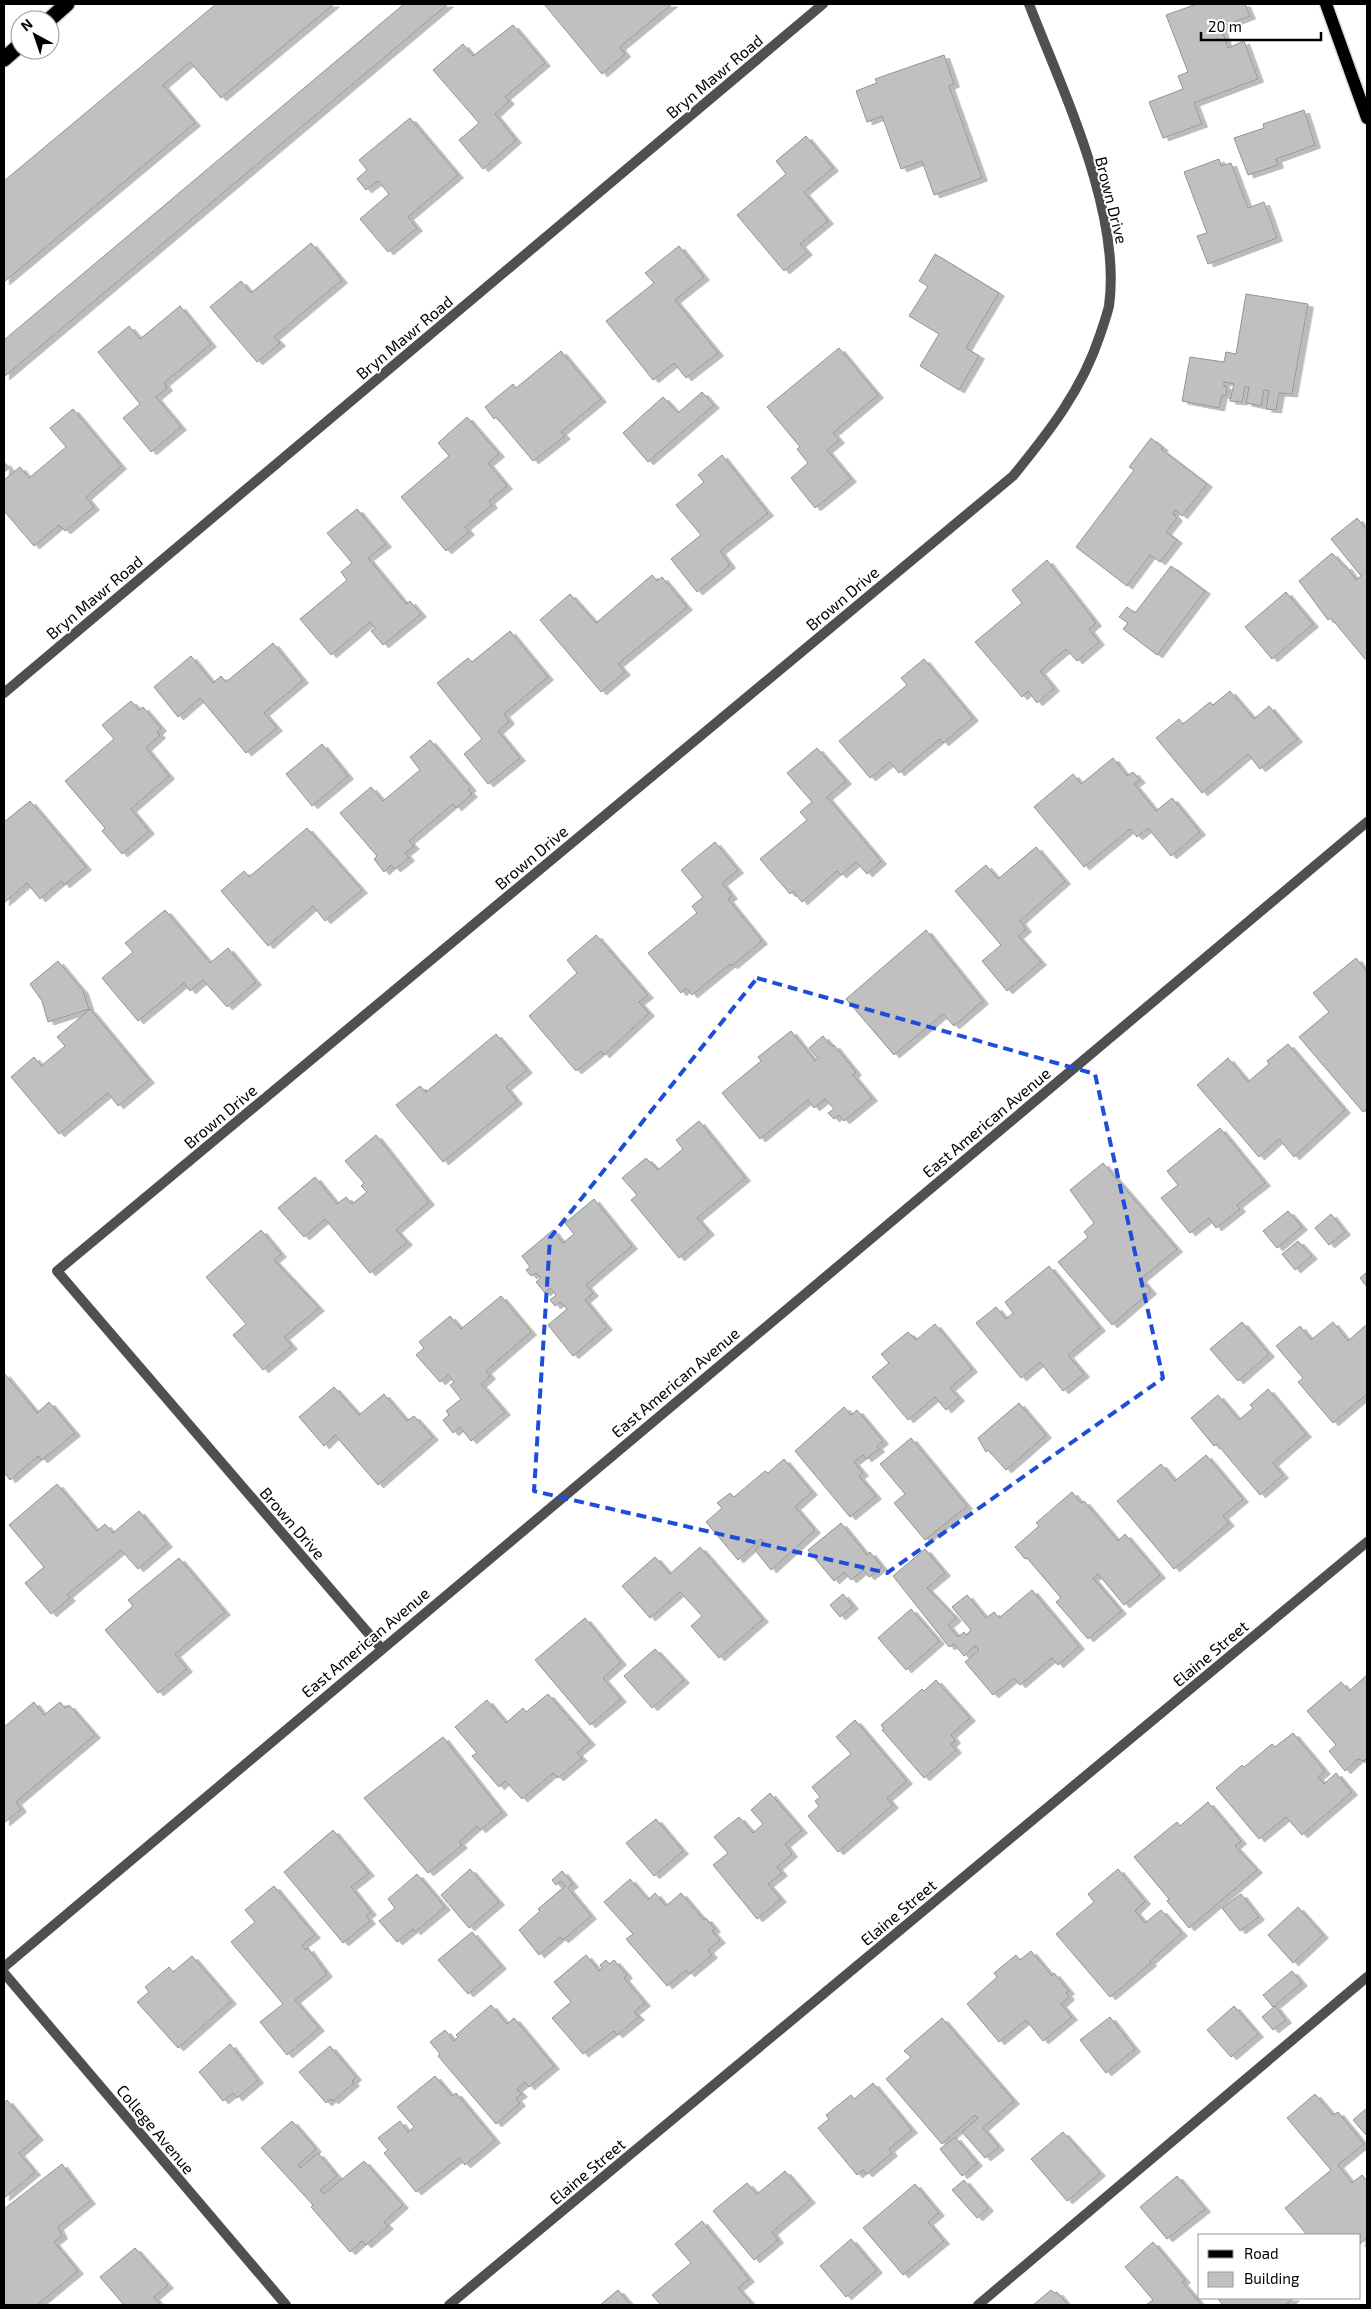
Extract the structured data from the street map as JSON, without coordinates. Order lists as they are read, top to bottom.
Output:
{
  "streets": {
    "street": [
      "Bryn Mawr Road",
      "Brown Drive",
      "East American Avenue",
      "Elaine Street",
      "College Avenue"
    ]
  },
  "crossings": [
    ["Brown Drive", "East American Avenue"]
  ],
  "legend": ["Road", "Building"],
  "scale_bar": "20 m",
  "north": "top left"
}
